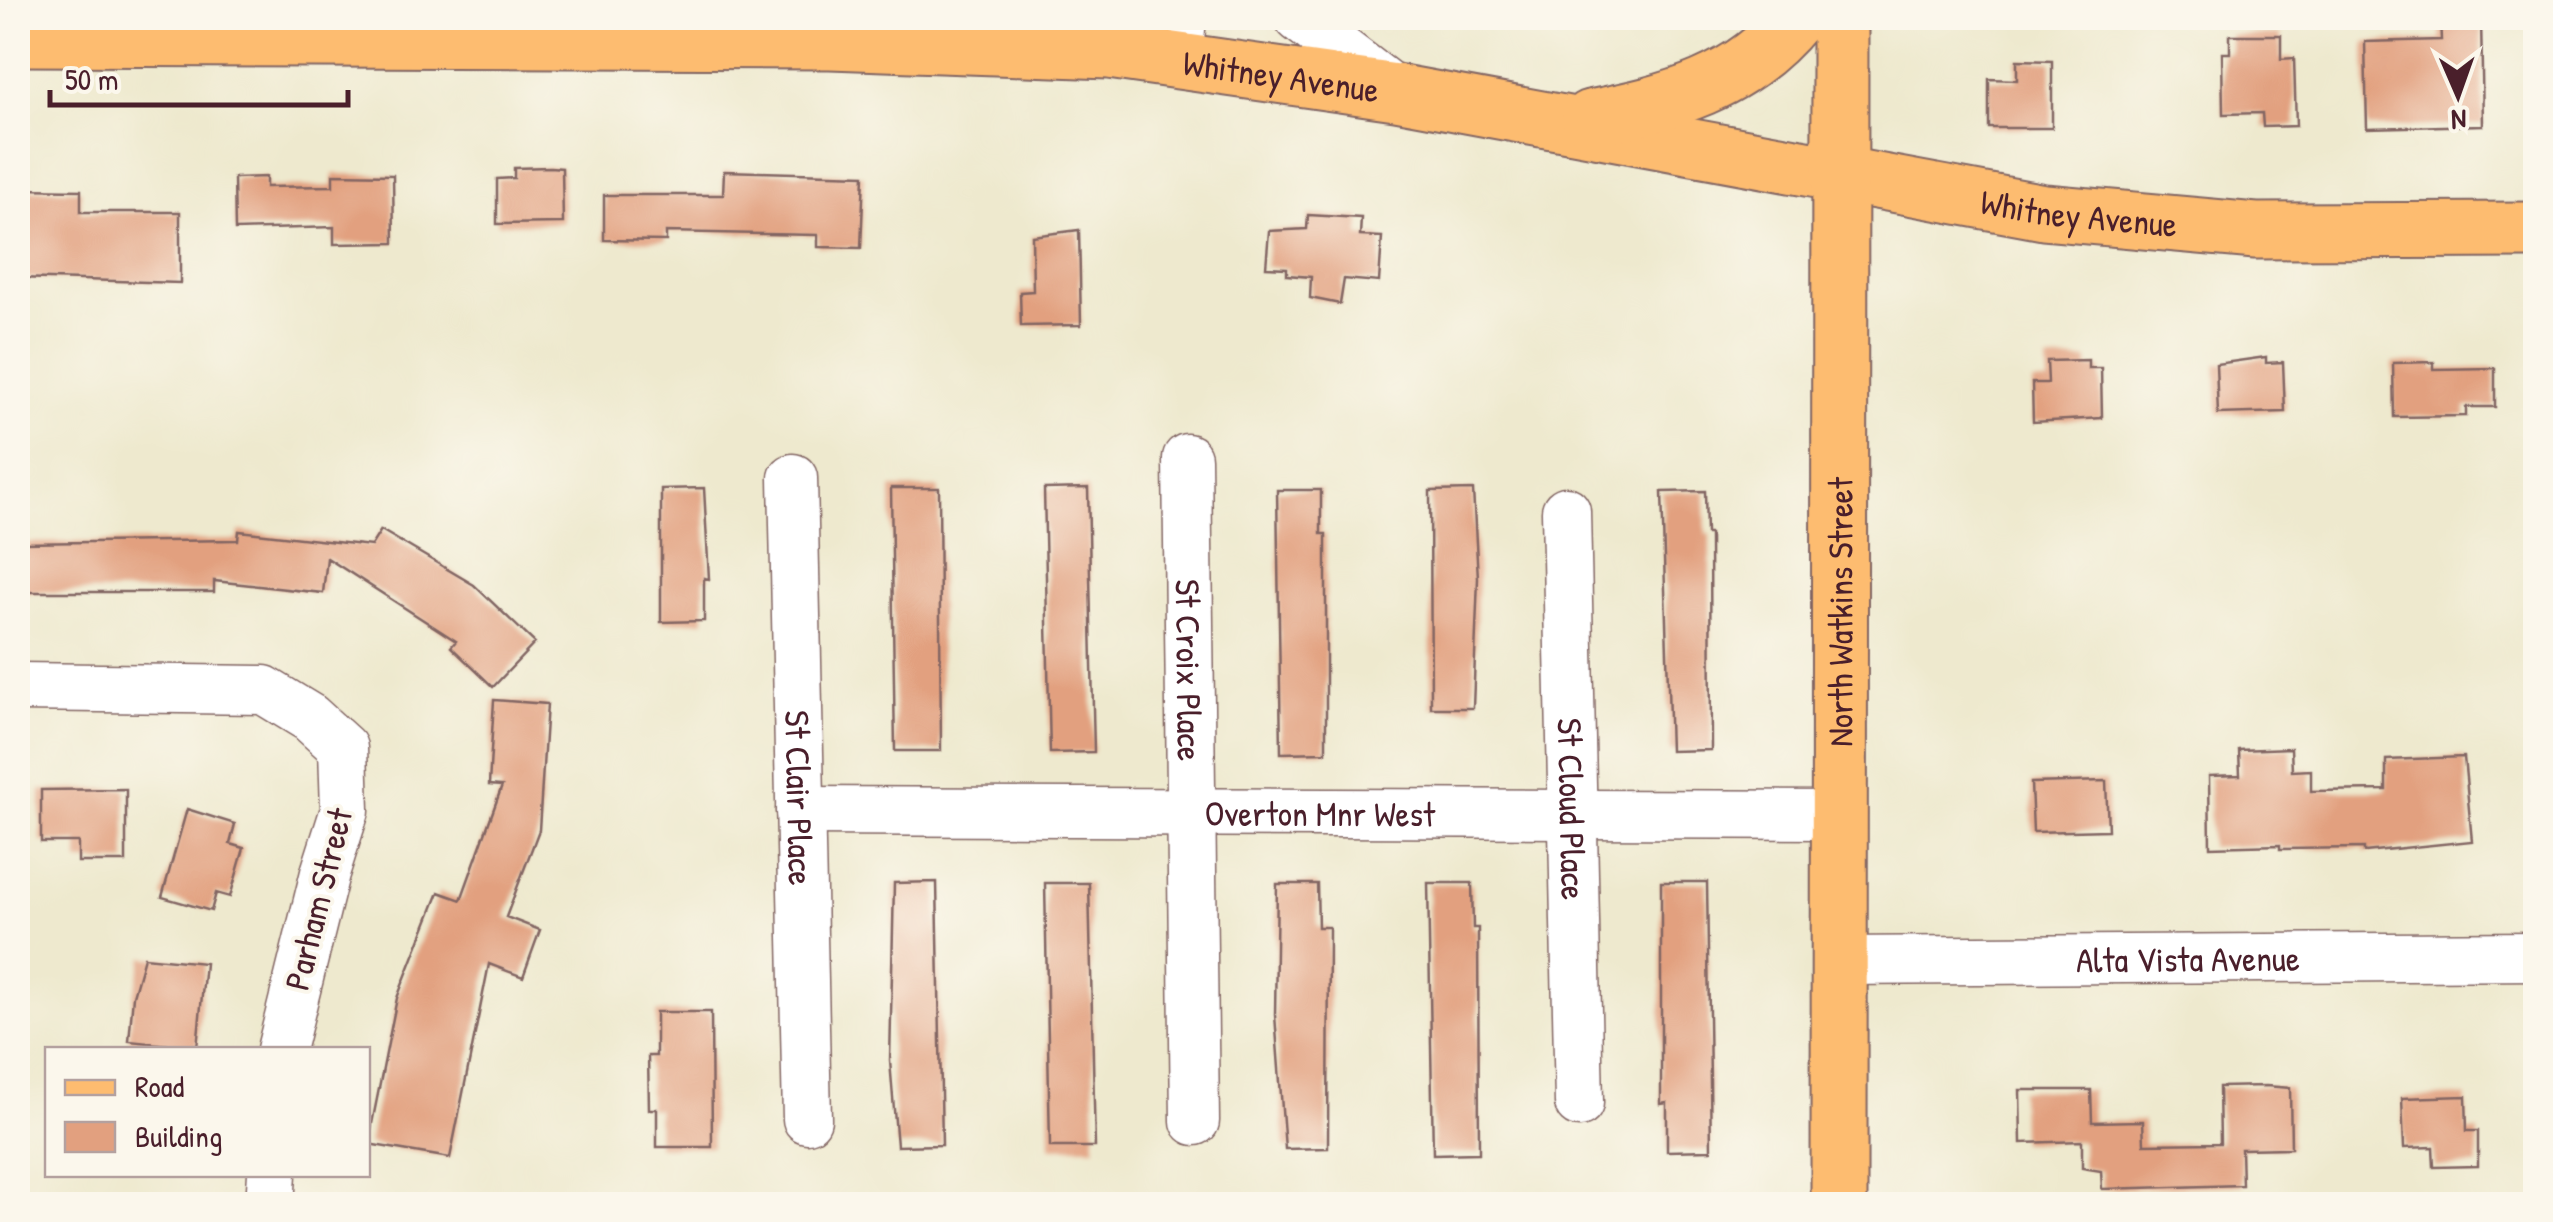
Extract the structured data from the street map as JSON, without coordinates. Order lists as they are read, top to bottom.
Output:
{
  "streets": {
    "main road": ["Whitney Avenue", "North Watkins Street"],
    "street": [
      "St Croix Place",
      "St Clair Place",
      "St Cloud Place",
      "Overton Mnr West",
      "Parham Street",
      "Alta Vista Avenue"
    ]
  },
  "crossings": [
    ["Whitney Avenue", "North Watkins Street"],
    ["North Watkins Street", "Overton Mnr West"],
    ["North Watkins Street", "Alta Vista Avenue"],
    ["St Croix Place", "Overton Mnr West"],
    ["St Clair Place", "Overton Mnr West"],
    ["St Cloud Place", "Overton Mnr West"]
  ],
  "legend": ["Road", "Building"],
  "scale_bar": "50 m",
  "north": "bottom"
}
